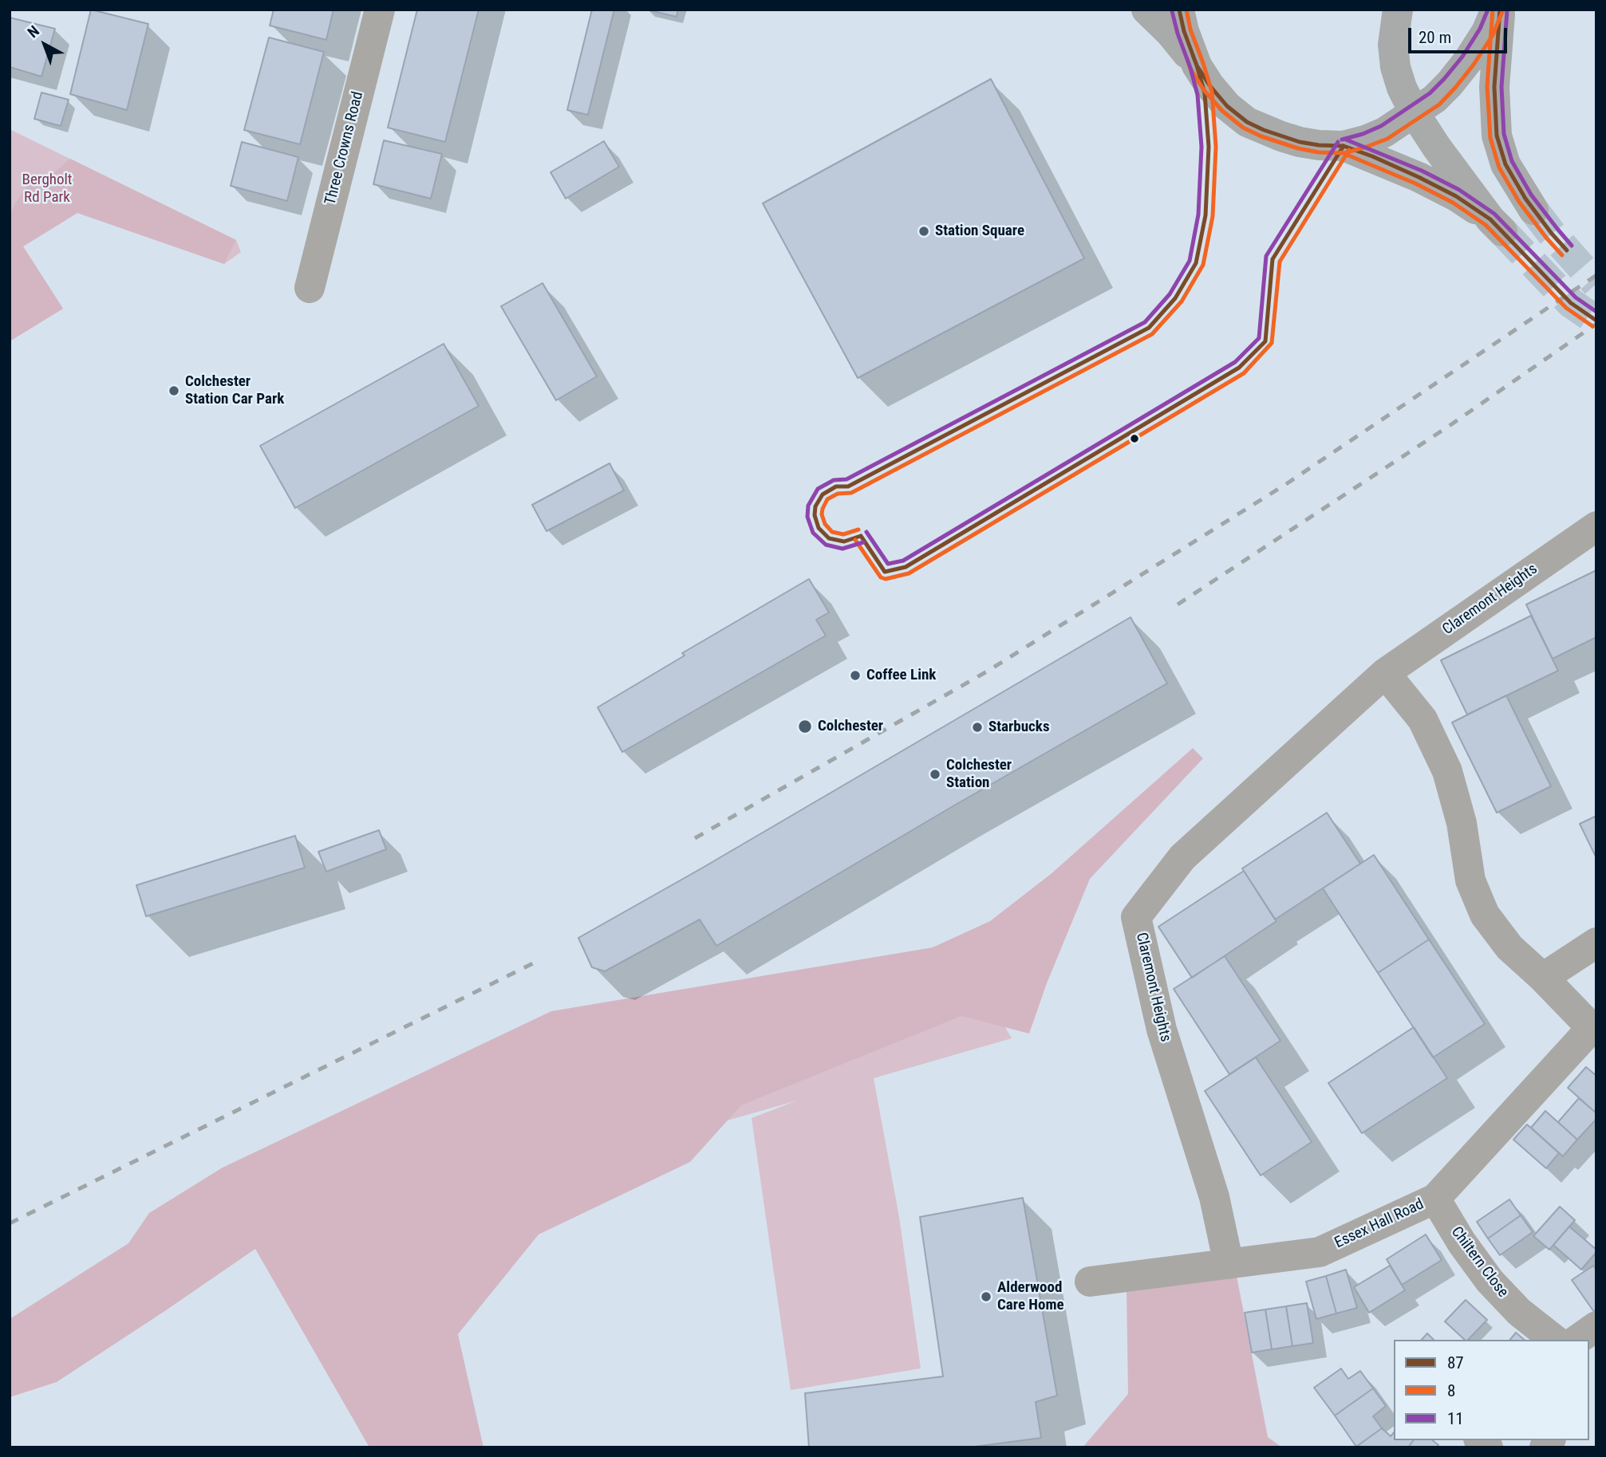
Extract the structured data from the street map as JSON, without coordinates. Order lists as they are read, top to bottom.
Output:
{
  "streets": {
    "street": [
      "Three Crowns Road",
      "Claremont Heights",
      "Essex Hall Road",
      "Chiltern Close"
    ]
  },
  "crossings": [
    ["Claremont Heights", "Essex Hall Road"],
    ["Essex Hall Road", "Chiltern Close"]
  ],
  "parks": ["Bergholt Rd Park"],
  "places": [
    "Station Square",
    "Colchester Station Car Park",
    "Coffee Link",
    "Colchester",
    "Starbucks",
    "Colchester Station",
    "Alderwood Care Home"
  ],
  "lines": ["transit line 87", "transit line 8", "transit line 11"],
  "legend": ["87", "8", "11"],
  "scale_bar": "20 m",
  "north": "top left"
}
